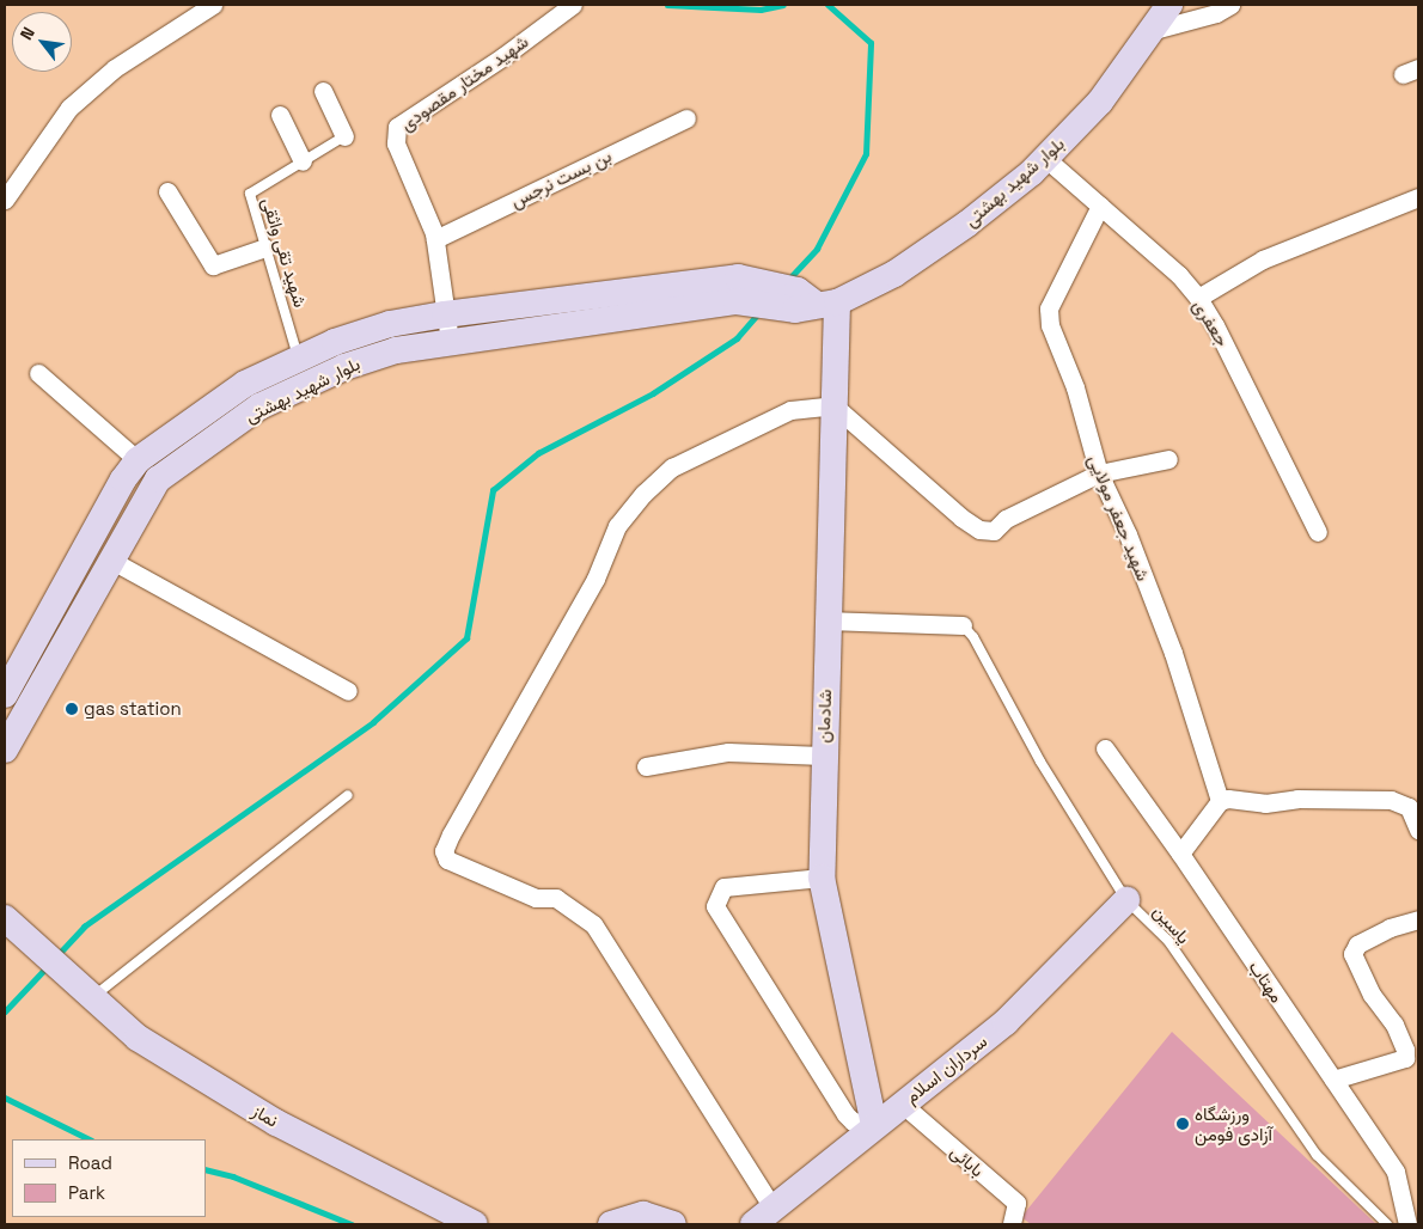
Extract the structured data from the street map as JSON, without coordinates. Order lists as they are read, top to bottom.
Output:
{
  "streets": {
    "main road": [
      "بلوار شهید بهشتی",
      "شادمان",
      "سرداران اسلام",
      "نماز"
    ],
    "street": [
      "شهید مختار مقصودی",
      "بن بست نرجس",
      "جعفری",
      "شهید جعفر مولایی",
      "مهتاب",
      "بابائی"
    ],
    "lane": ["شهید تقی واثقی", "یاسین"]
  },
  "crossings": [
    ["شهید مختار مقصودی", "بن بست نرجس"],
    ["شهید مختار مقصودی", "بلوار شهید بهشتی"],
    ["بلوار شهید بهشتی", "شهید تقی واثقی"],
    ["بلوار شهید بهشتی", "جعفری"],
    ["بلوار شهید بهشتی", "شادمان"],
    ["جعفری", "شهید جعفر مولایی"],
    ["شادمان", "سرداران اسلام"],
    ["یاسین", "سرداران اسلام"],
    ["سرداران اسلام", "بابائی"]
  ],
  "places": ["gas station", "ورزشگاه آزادی فومن"],
  "legend": ["Road", "Park"],
  "north": "top left"
}
